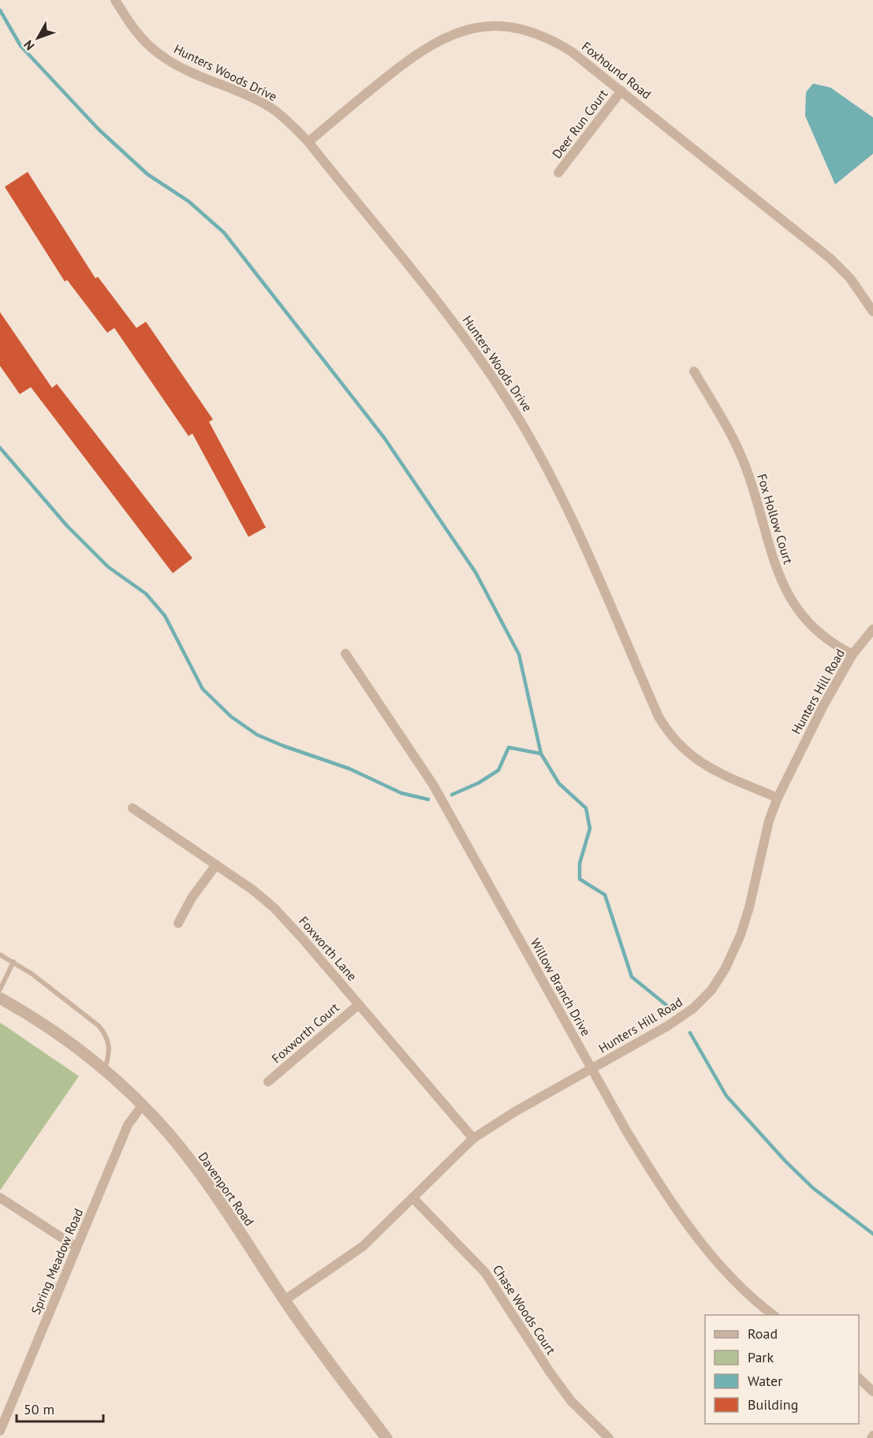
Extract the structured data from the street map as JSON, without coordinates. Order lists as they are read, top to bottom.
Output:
{
  "streets": {
    "street": [
      "Foxhound Road",
      "Hunters Woods Drive",
      "Deer Run Court",
      "Fox Hollow Court",
      "Hunters Hill Road",
      "Foxworth Lane",
      "Willow Branch Drive",
      "Foxworth Court",
      "Davenport Road",
      "Spring Meadow Road",
      "Chase Woods Court"
    ]
  },
  "crossings": [
    ["Foxhound Road", "Hunters Woods Drive"],
    ["Foxhound Road", "Deer Run Court"],
    ["Hunters Woods Drive", "Hunters Hill Road"],
    ["Fox Hollow Court", "Hunters Hill Road"],
    ["Hunters Hill Road", "Foxworth Lane"],
    ["Hunters Hill Road", "Willow Branch Drive"],
    ["Hunters Hill Road", "Davenport Road"],
    ["Hunters Hill Road", "Chase Woods Court"],
    ["Foxworth Lane", "Foxworth Court"],
    ["Davenport Road", "Spring Meadow Road"]
  ],
  "legend": [
    "Road",
    "Park",
    "Water",
    "Building"
  ],
  "scale_bar": "50 m",
  "north": "bottom left"
}
